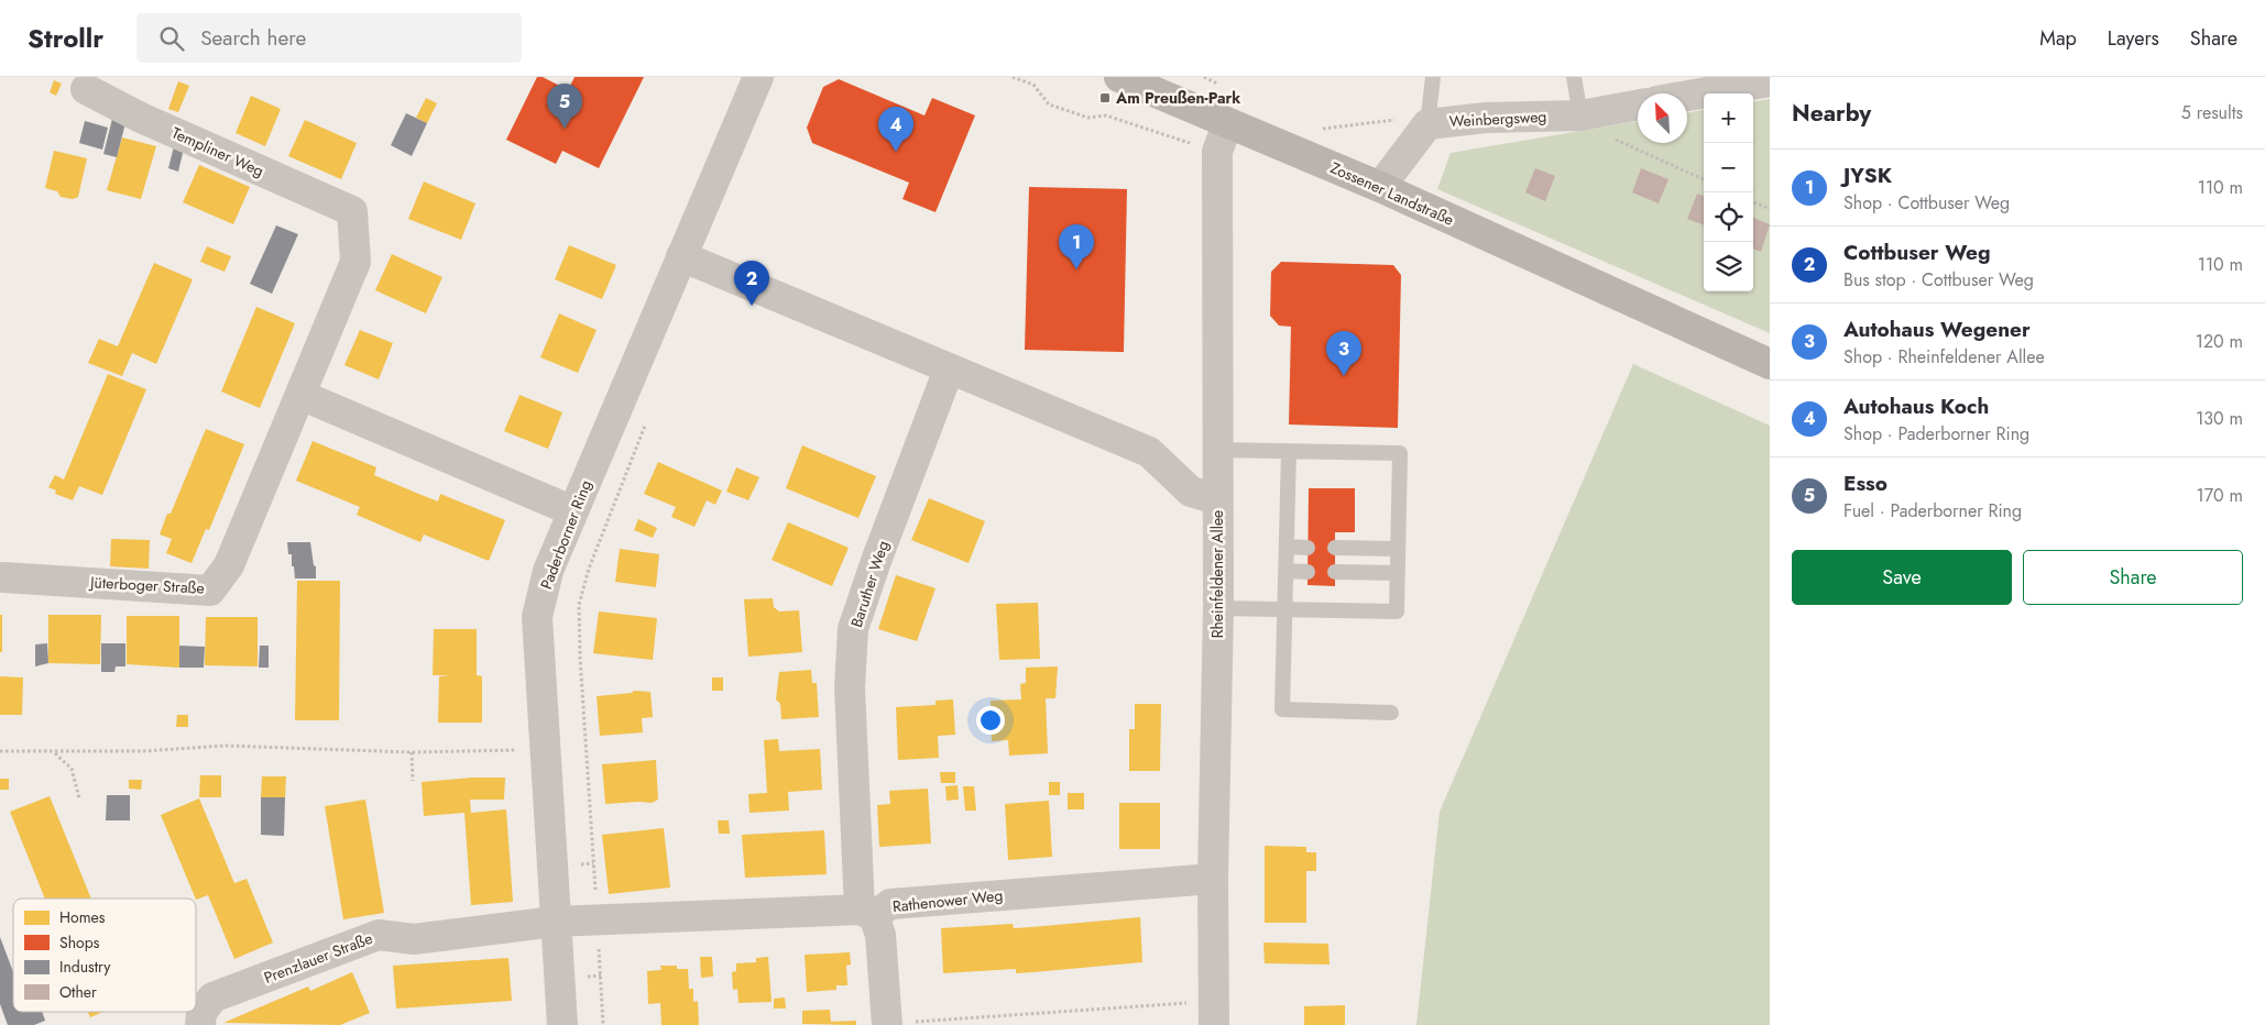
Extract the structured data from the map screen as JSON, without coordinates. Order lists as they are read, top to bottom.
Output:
{
  "streets": {
    "main road": ["Zossener Landstraße"],
    "street": [
      "Weinbergsweg",
      "Templiner Weg",
      "Paderborner Ring",
      "Rheinfeldener Allee",
      "Baruther Weg",
      "Jüterboger Straße",
      "Rathenower Weg",
      "Prenzlauer Straße"
    ]
  },
  "crossings": [
    ["Weinbergsweg", "Zossener Landstraße"],
    ["Templiner Weg", "Jüterboger Straße"],
    ["Zossener Landstraße", "Rheinfeldener Allee"],
    ["Paderborner Ring", "Rathenower Weg"],
    ["Paderborner Ring", "Prenzlauer Straße"],
    ["Rheinfeldener Allee", "Rathenower Weg"],
    ["Baruther Weg", "Rathenower Weg"],
    ["Rathenower Weg", "Prenzlauer Straße"]
  ],
  "places": {
    "transit": ["Am Preußen-Park"]
  },
  "legend": [
    "Homes",
    "Shops",
    "Industry",
    "Other"
  ],
  "north": "top left",
  "page": {
    "header": "Strollr",
    "search": "Search here",
    "nav": ["Map", "Layers", "Share"],
    "heading": ["Nearby", "5 results"],
    "pins": [
      "5",
      "4",
      "1",
      "2",
      "3"
    ],
    "map_buttons": ["+", "−"],
    "list": [
      {
        "mark": "1",
        "name": "JYSK",
        "note": "Shop · Cottbuser Weg",
        "value": "110 m"
      },
      {
        "mark": "2",
        "name": "Cottbuser Weg",
        "note": "Bus stop · Cottbuser Weg",
        "value": "110 m"
      },
      {
        "mark": "3",
        "name": "Autohaus Wegener",
        "note": "Shop · Rheinfeldener Allee",
        "value": "120 m"
      },
      {
        "mark": "4",
        "name": "Autohaus Koch",
        "note": "Shop · Paderborner Ring",
        "value": "130 m"
      },
      {
        "mark": "5",
        "name": "Esso",
        "note": "Fuel · Paderborner Ring",
        "value": "170 m"
      }
    ],
    "buttons": ["Save", "Share"]
  }
}
